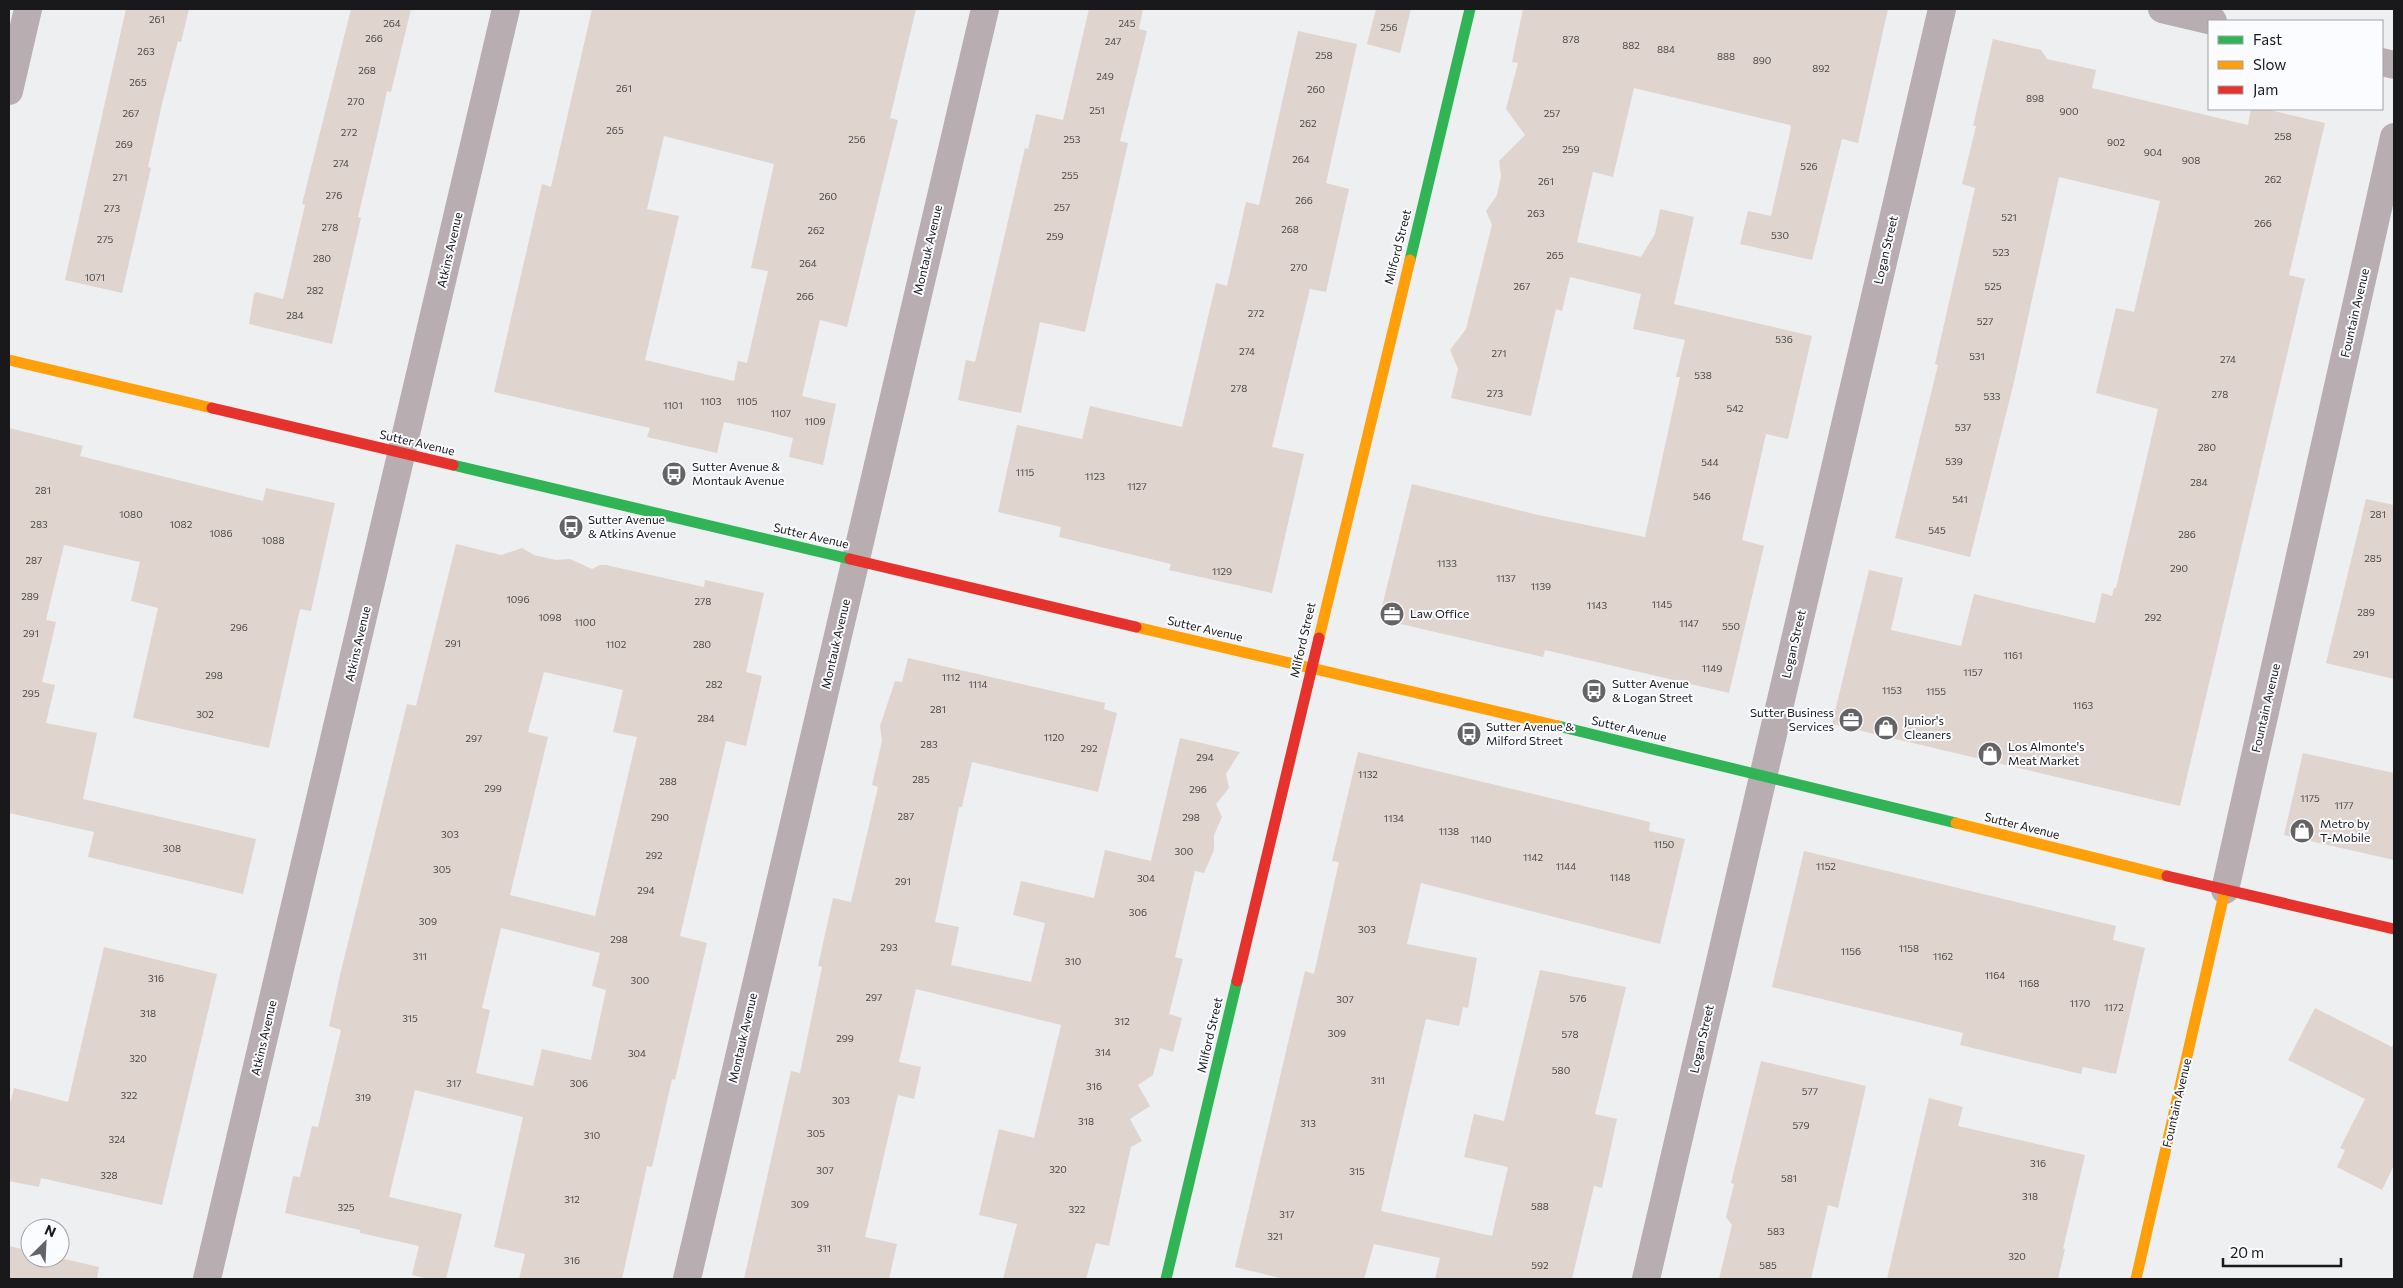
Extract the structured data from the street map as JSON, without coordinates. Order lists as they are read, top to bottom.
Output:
{
  "streets": {
    "street": [
      "Milford Street",
      "Atkins Avenue",
      "Montauk Avenue",
      "Logan Street",
      "Fountain Avenue",
      "Sutter Avenue"
    ]
  },
  "crossings": [
    ["Milford Street", "Sutter Avenue"],
    ["Atkins Avenue", "Sutter Avenue"],
    ["Montauk Avenue", "Sutter Avenue"],
    ["Logan Street", "Sutter Avenue"],
    ["Fountain Avenue", "Sutter Avenue"]
  ],
  "places": {
    "bus stop": [
      "Sutter Avenue & Montauk Avenue",
      "Sutter Avenue & Atkins Avenue",
      "Sutter Avenue & Logan Street",
      "Sutter Avenue & Milford Street"
    ],
    "office": ["Law Office", "Sutter Business Services"],
    "shop": ["Junior's Cleaners", "Los Almonte's Meat Market", "Metro by T-Mobile"]
  },
  "house_numbers": [
    "261",
    "264",
    "245",
    "256",
    "266",
    "878",
    "247",
    "882",
    "884",
    "263",
    "258",
    "888",
    "890",
    "892",
    "268",
    "249",
    "265",
    "261",
    "260",
    "898",
    "270",
    "251",
    "900",
    "267",
    "257",
    "262",
    "265",
    "272",
    "258",
    "256",
    "253",
    "902",
    "269",
    "259",
    "904",
    "264",
    "908",
    "274",
    "526",
    "255",
    "271",
    "262",
    "261",
    "276",
    "260",
    "266",
    "257",
    "273",
    "263",
    "521",
    "266",
    "278",
    "268",
    "262",
    "530",
    "259",
    "275",
    "523",
    "265",
    "280",
    "264",
    "270",
    "1071",
    "267",
    "525",
    "282",
    "266",
    "272",
    "284",
    "527",
    "536",
    "274",
    "271",
    "531",
    "274",
    "538",
    "278",
    "273",
    "278",
    "533",
    "1103",
    "1105",
    "1101",
    "542",
    "1107",
    "1109",
    "537",
    "280",
    "539",
    "544",
    "1115",
    "1123",
    "284",
    "1127",
    "281",
    "546",
    "541",
    "1080",
    "281",
    "283",
    "1082",
    "545",
    "1086",
    "286",
    "1088",
    "285",
    "287",
    "1133",
    "290",
    "1129",
    "1137",
    "1139",
    "289",
    "1096",
    "278",
    "1145",
    "1143",
    "289",
    "1098",
    "292",
    "1100",
    "1147",
    "550",
    "296",
    "291",
    "291",
    "1102",
    "280",
    "291",
    "1161",
    "1149",
    "1157",
    "298",
    "1112",
    "282",
    "1114",
    "1153",
    "1155",
    "295",
    "1163",
    "281",
    "302",
    "284",
    "1120",
    "297",
    "283",
    "292",
    "294",
    "1132",
    "285",
    "288",
    "299",
    "296",
    "1175",
    "1177",
    "287",
    "290",
    "298",
    "1134",
    "1138",
    "303",
    "1140",
    "1150",
    "308",
    "300",
    "292",
    "1142",
    "1144",
    "1152",
    "305",
    "1148",
    "304",
    "291",
    "294",
    "306",
    "309",
    "303",
    "298",
    "293",
    "1158",
    "1156",
    "311",
    "1162",
    "310",
    "1164",
    "316",
    "300",
    "1168",
    "297",
    "576",
    "307",
    "1170",
    "1172",
    "318",
    "315",
    "312",
    "309",
    "578",
    "299",
    "314",
    "304",
    "320",
    "580",
    "311",
    "317",
    "306",
    "316",
    "577",
    "322",
    "319",
    "303",
    "318",
    "313",
    "579",
    "305",
    "310",
    "324",
    "316",
    "320",
    "307",
    "315",
    "328",
    "581",
    "318",
    "312",
    "309",
    "588",
    "325",
    "322",
    "317",
    "583",
    "321",
    "311",
    "320",
    "316",
    "592",
    "585"
  ],
  "legend": ["Fast", "Slow", "Jam"],
  "scale_bar": "20 m",
  "north": "top right"
}
